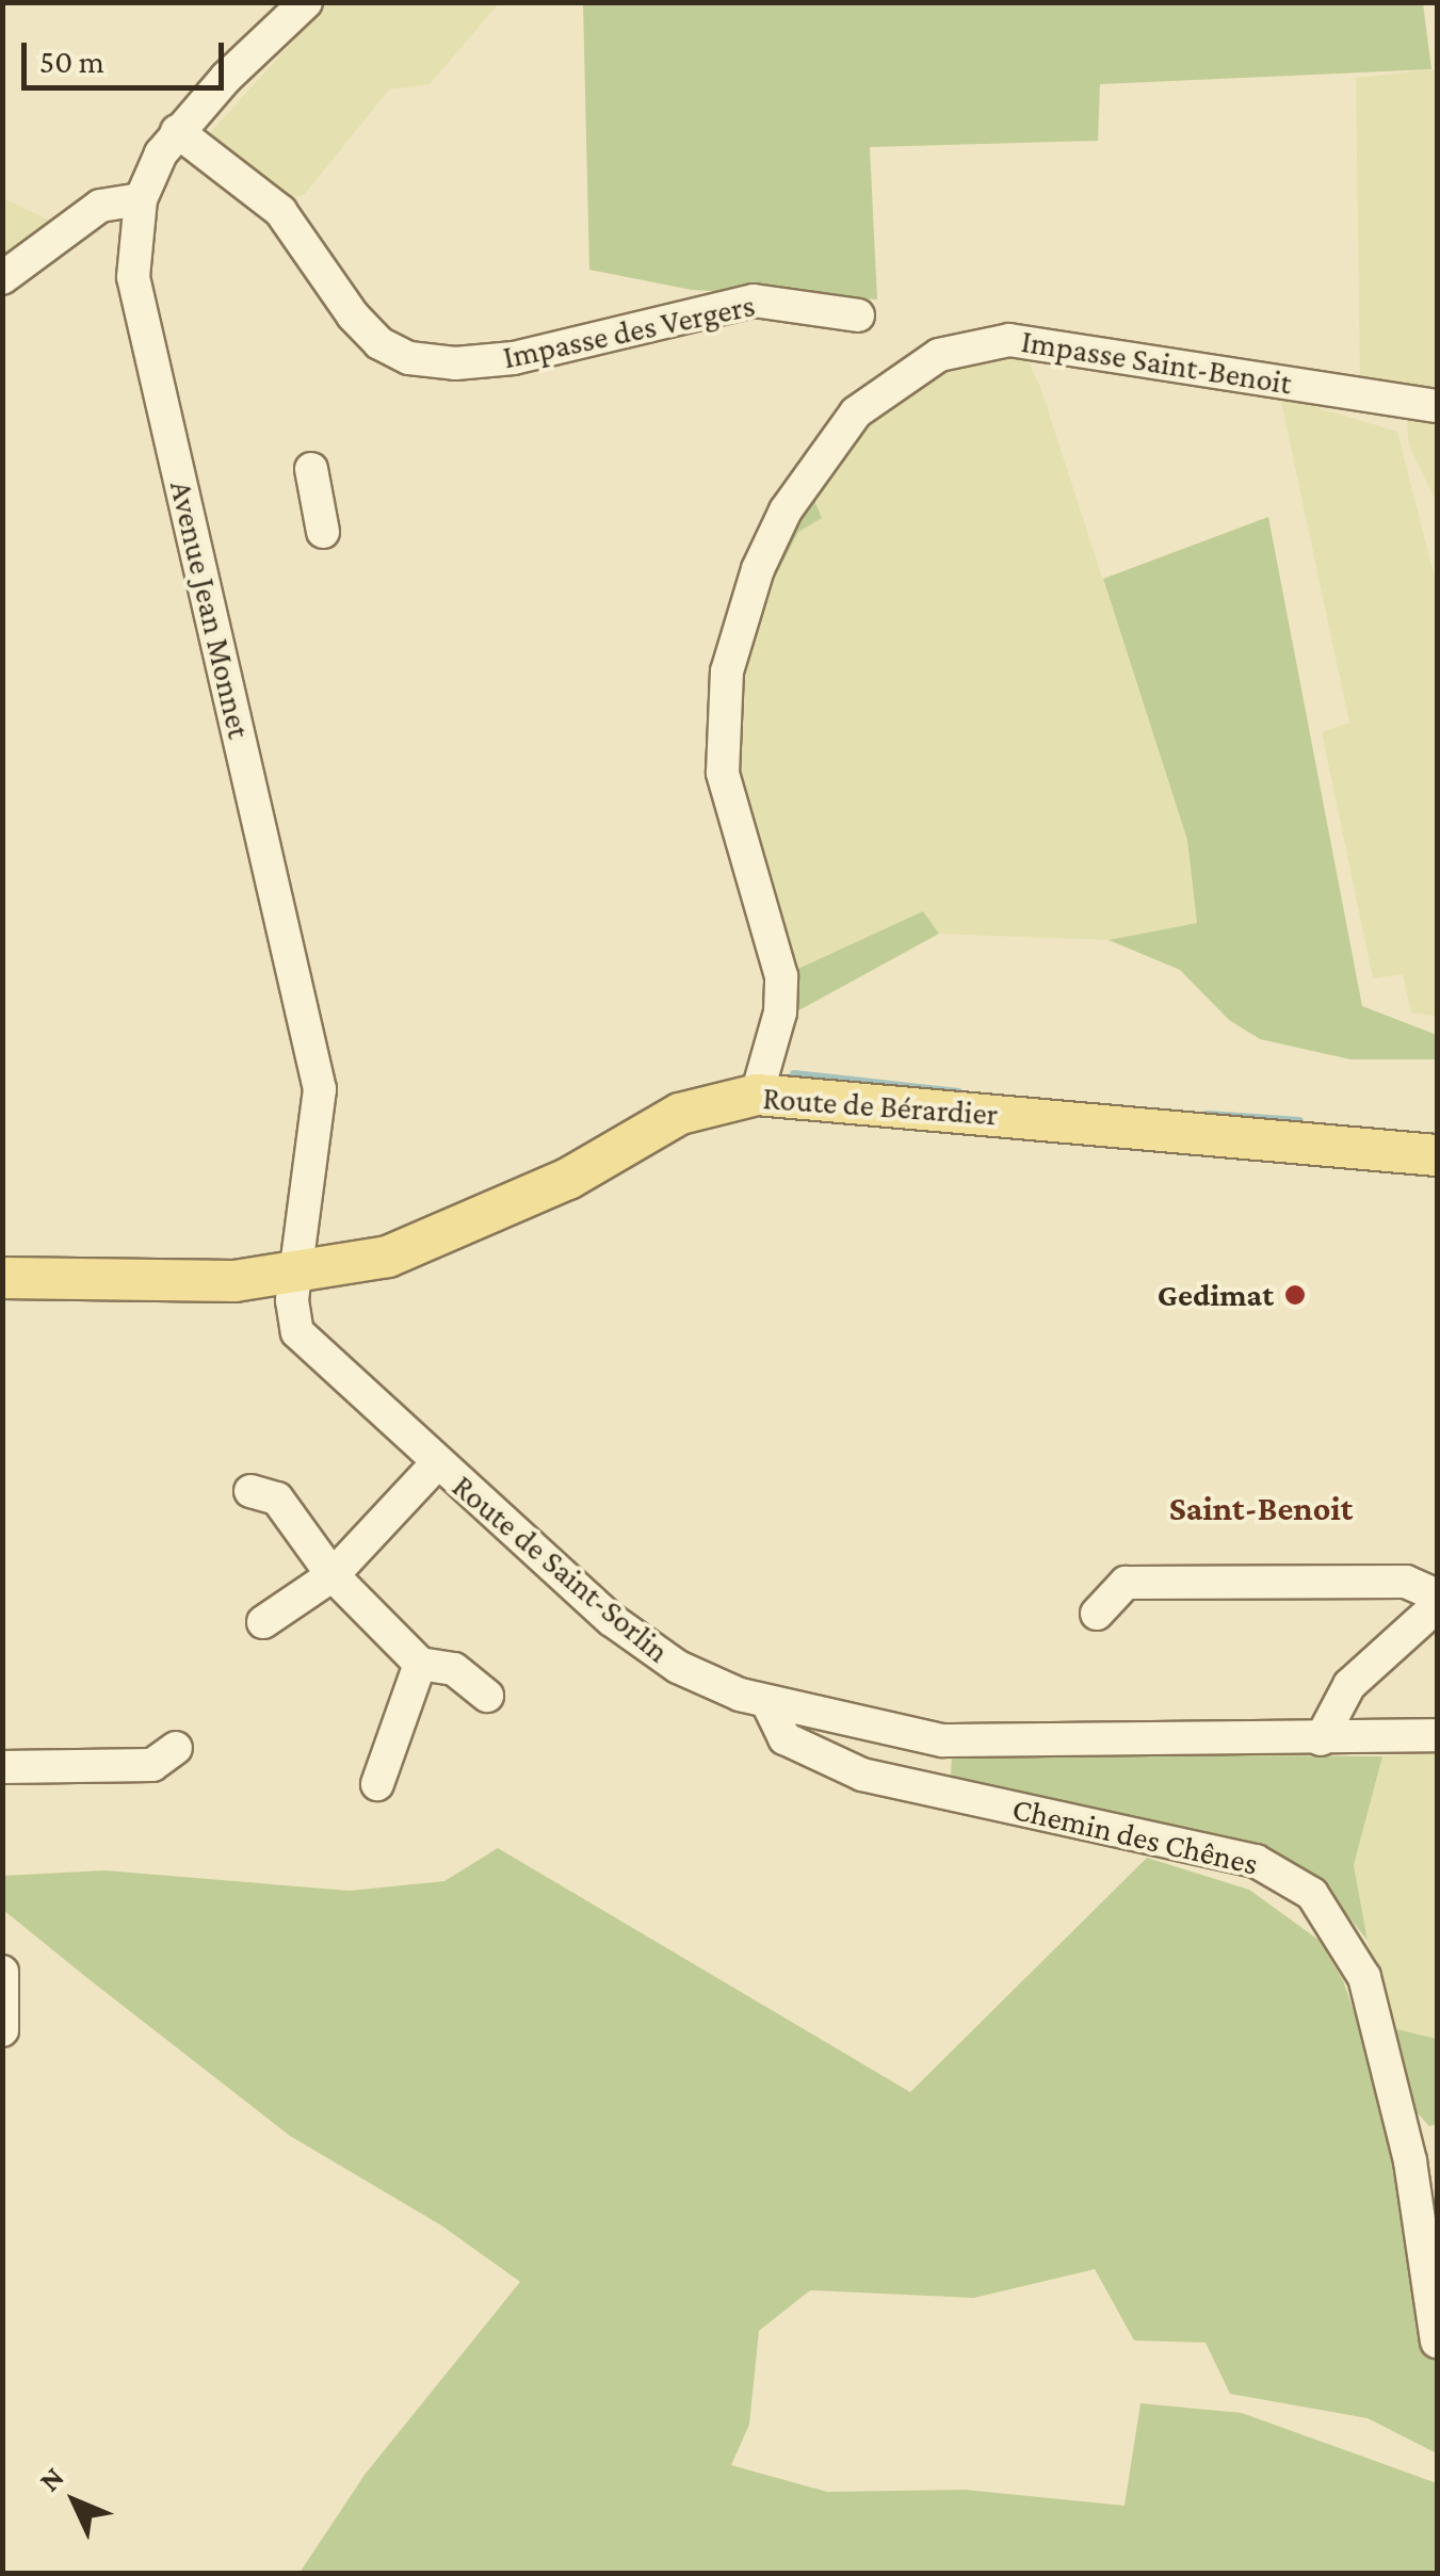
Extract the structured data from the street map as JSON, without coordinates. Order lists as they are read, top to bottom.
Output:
{
  "streets": {
    "main road": ["Route de Bérardier"],
    "street": [
      "Impasse des Vergers",
      "Impasse Saint-Benoit",
      "Avenue Jean Monnet",
      "Route de Saint-Sorlin",
      "Chemin des Chênes"
    ]
  },
  "crossings": [
    ["Impasse des Vergers", "Avenue Jean Monnet"],
    ["Impasse Saint-Benoit", "Route de Bérardier"],
    ["Avenue Jean Monnet", "Route de Bérardier"],
    ["Avenue Jean Monnet", "Route de Saint-Sorlin"],
    ["Route de Bérardier", "Route de Saint-Sorlin"],
    ["Route de Saint-Sorlin", "Chemin des Chênes"]
  ],
  "districts": ["Saint-Benoit"],
  "places": ["Gedimat"],
  "scale_bar": "50 m",
  "north": "top left"
}
